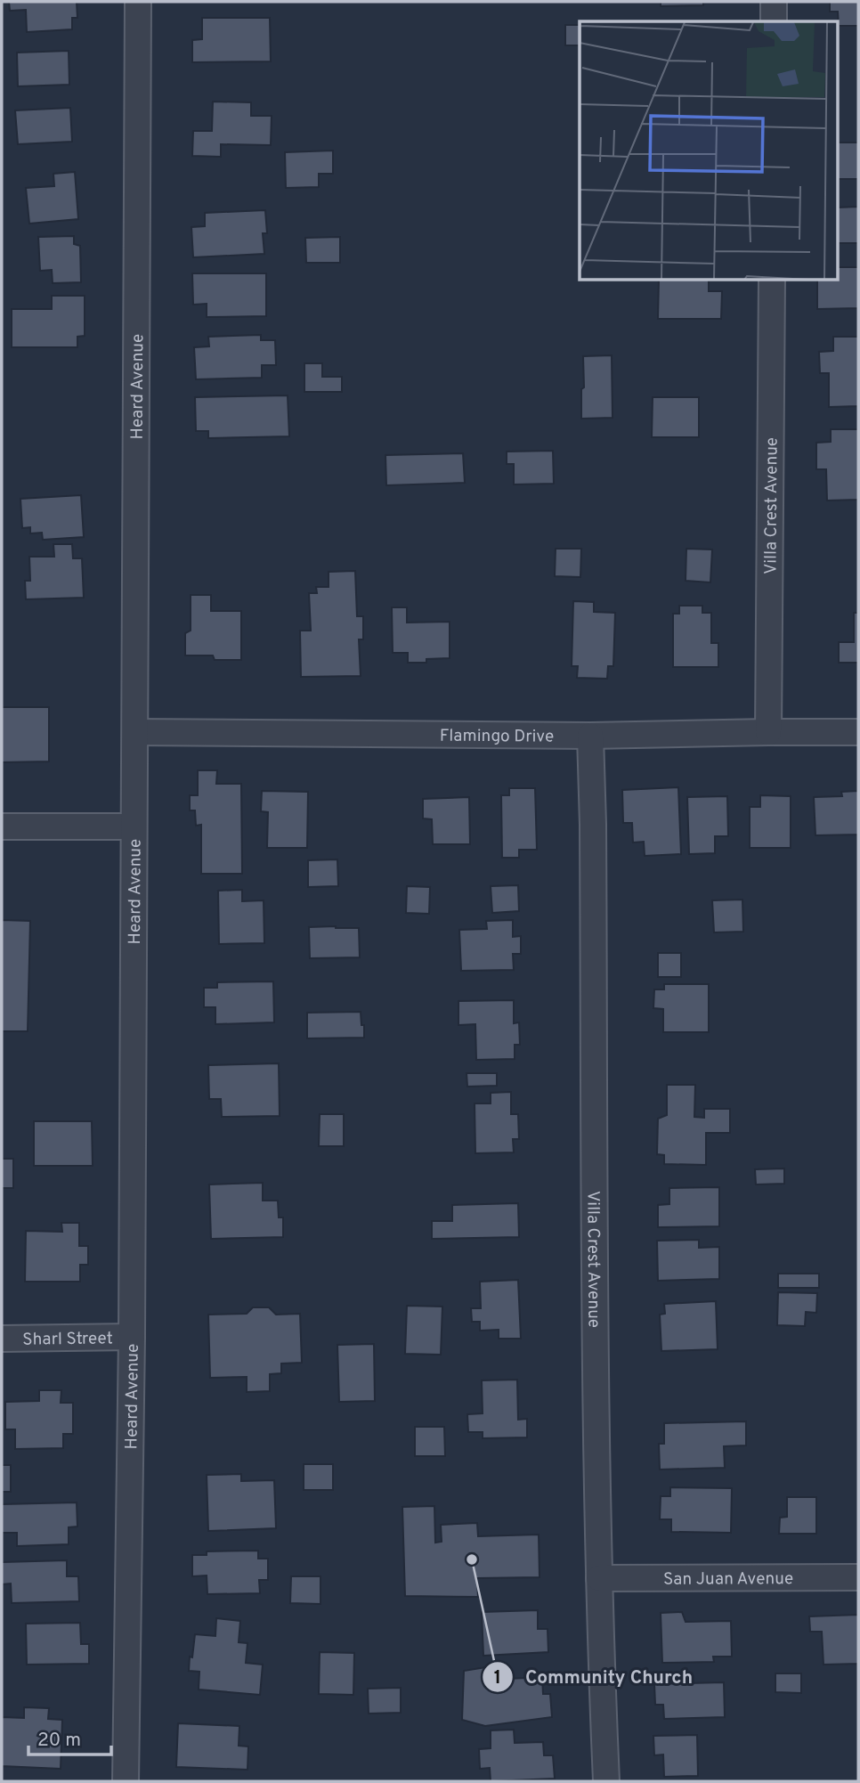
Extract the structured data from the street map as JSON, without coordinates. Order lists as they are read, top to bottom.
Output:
{
  "streets": {
    "street": [
      "Heard Avenue",
      "Villa Crest Avenue",
      "Flamingo Drive",
      "Sharl Street",
      "San Juan Avenue"
    ]
  },
  "crossings": [
    ["Heard Avenue", "Flamingo Drive"],
    ["Heard Avenue", "Sharl Street"],
    ["Villa Crest Avenue", "Flamingo Drive"],
    ["Villa Crest Avenue", "San Juan Avenue"]
  ],
  "places": ["Community Church"],
  "scale_bar": "20 m"
}
